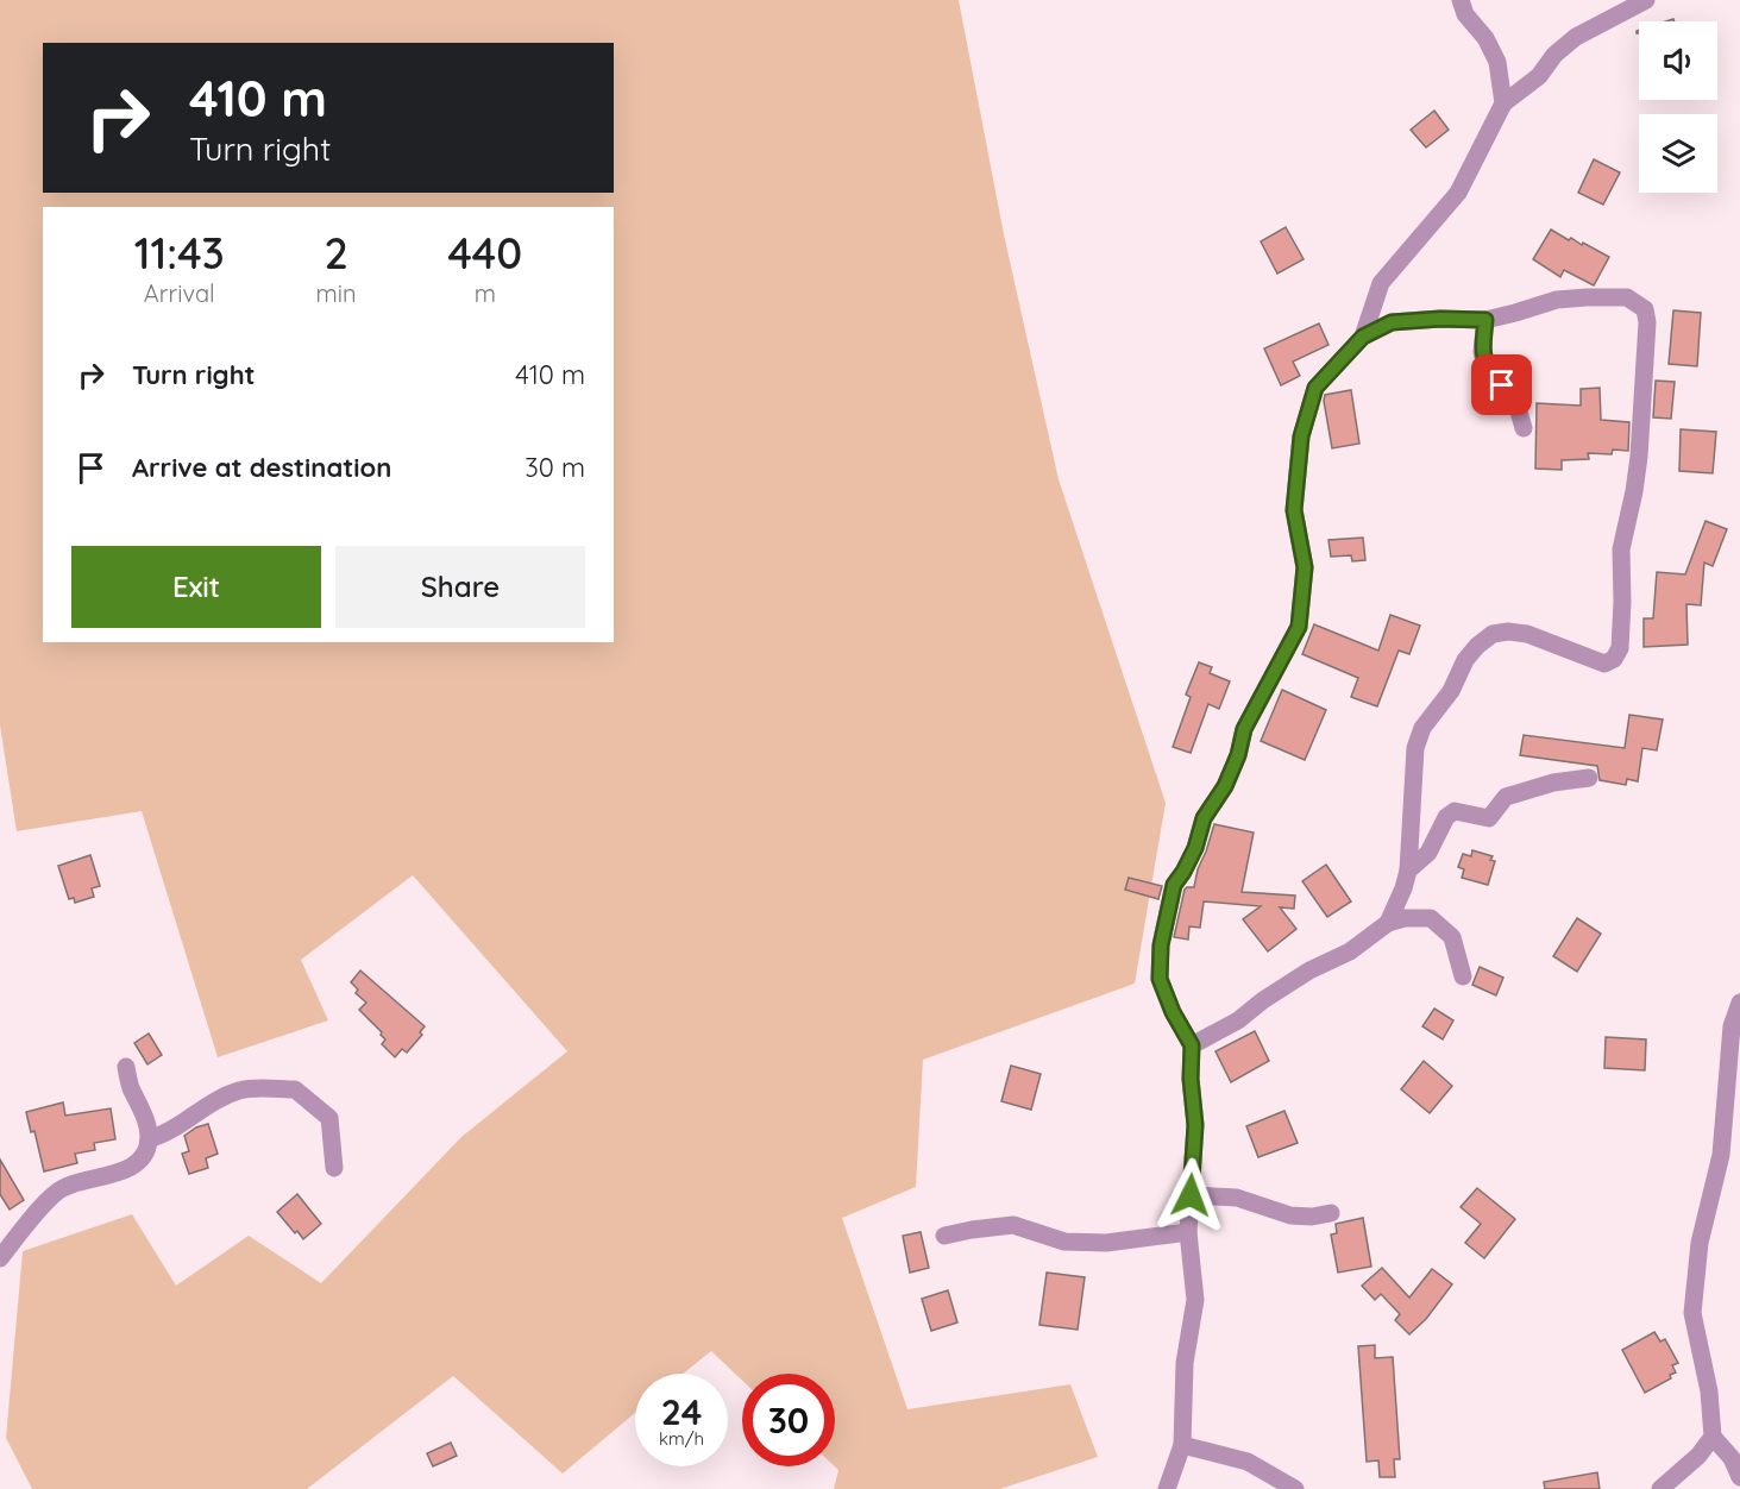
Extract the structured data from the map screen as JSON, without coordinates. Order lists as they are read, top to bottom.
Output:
{
  "page": {
    "turn": ["410 m", "Turn right"],
    "eta": [
      "11:43",
      "Arrival",
      "2",
      "min",
      "440",
      "m"
    ],
    "list": [
      {
        "name": "Turn right",
        "value": "410 m"
      },
      {
        "name": "Arrive at destination",
        "value": "30 m"
      }
    ],
    "buttons": ["Exit", "Share"],
    "speed": "24 km/h",
    "limit": "30"
  }
}
